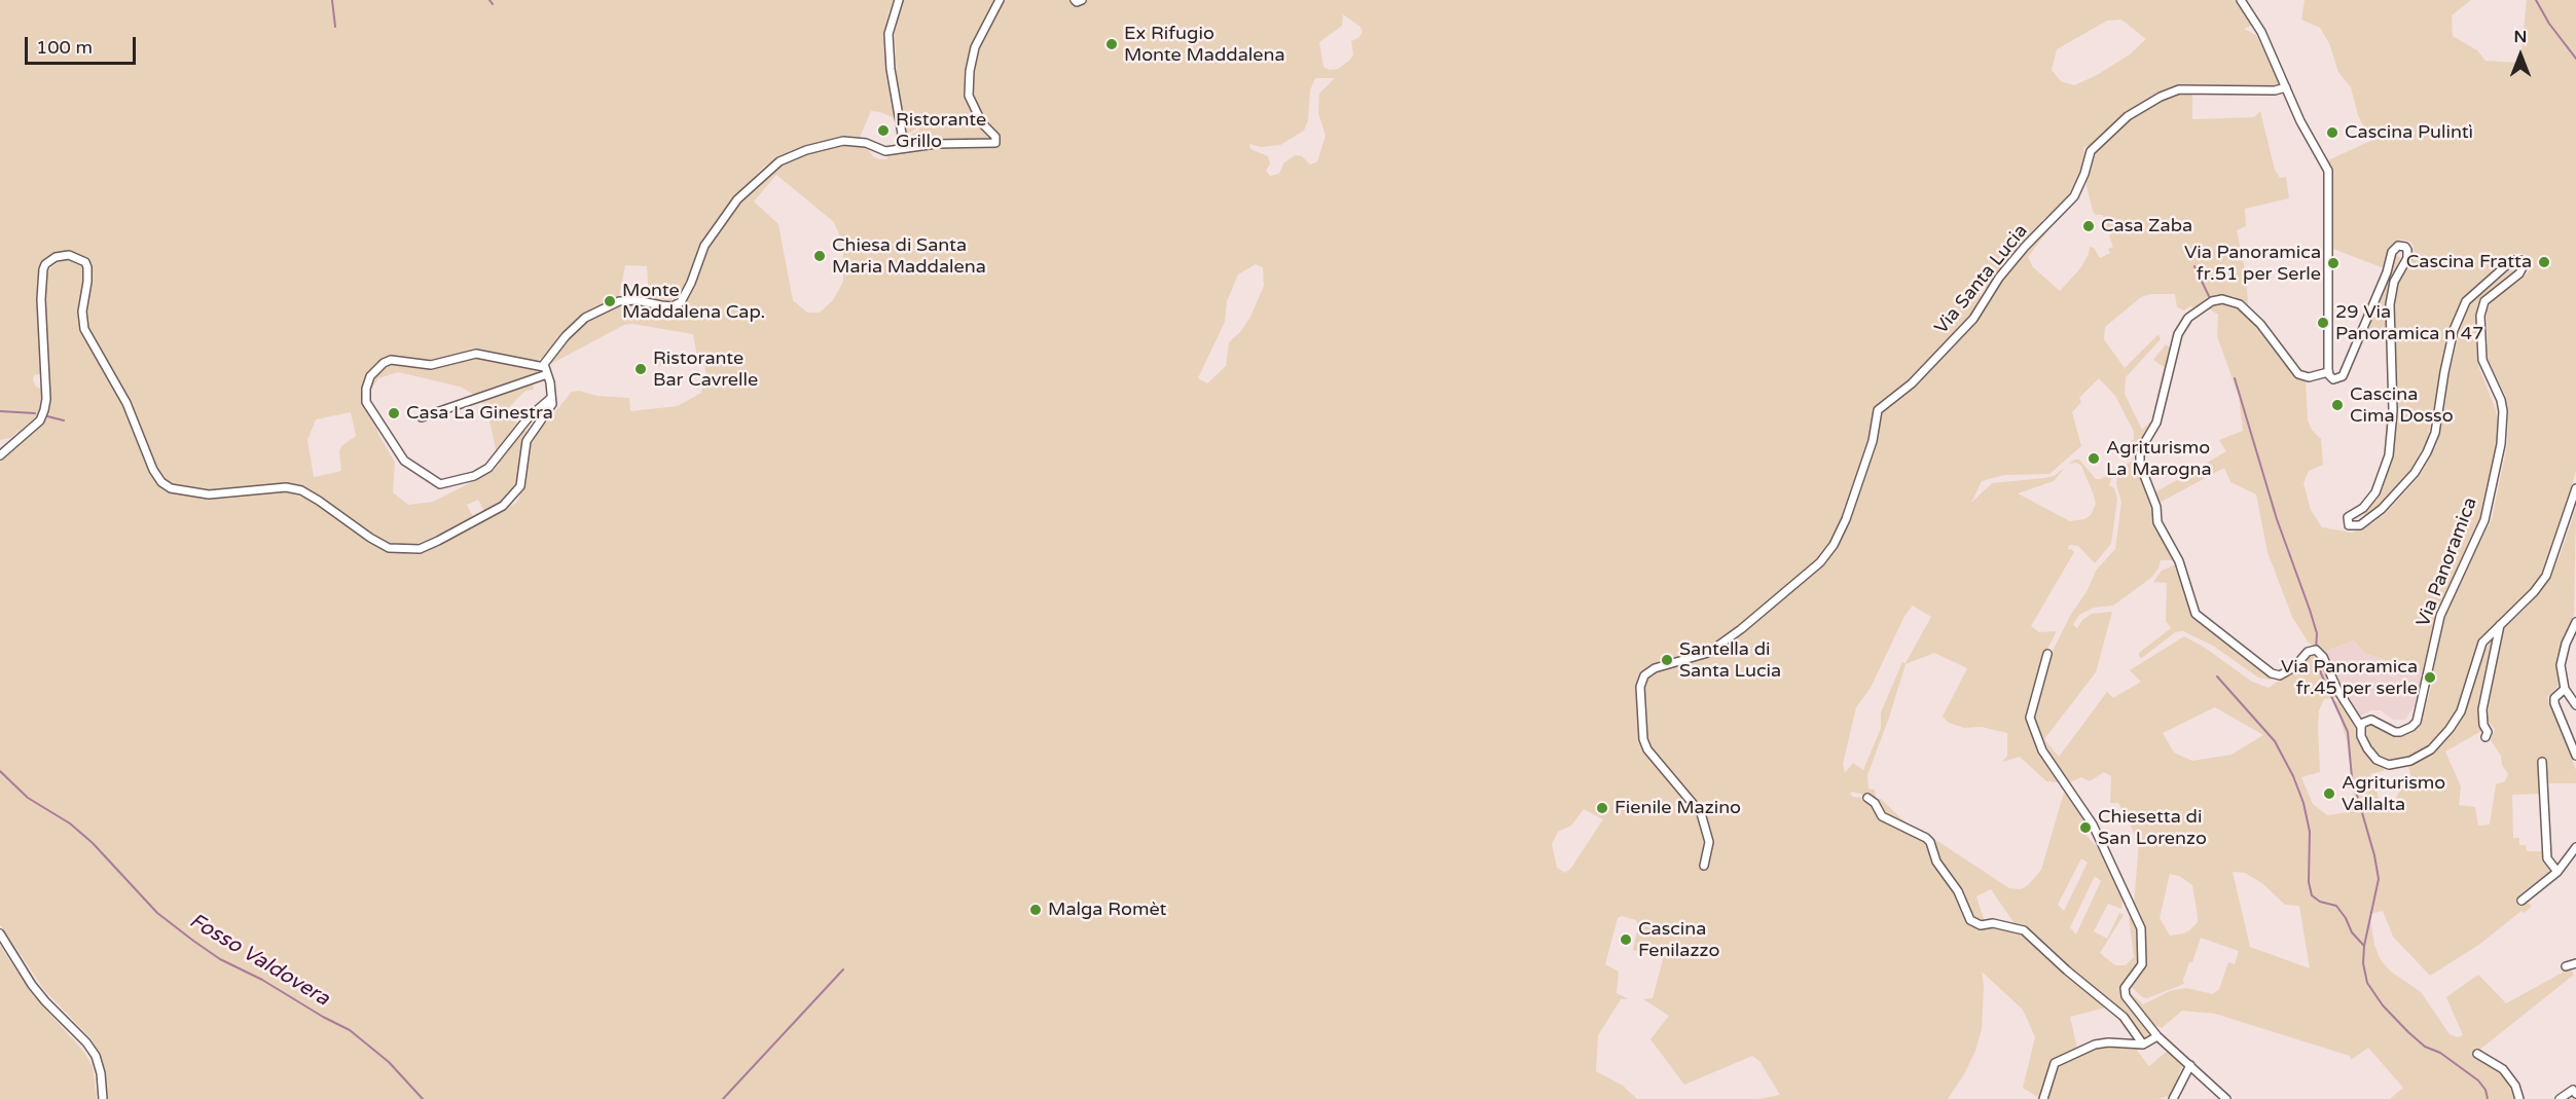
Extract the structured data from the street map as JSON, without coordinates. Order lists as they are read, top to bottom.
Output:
{
  "streets": {
    "street": ["Via Santa Lucia", "Via Panoramica"]
  },
  "water": ["Fosso Valdovera"],
  "places": [
    "Ex Rifugio Monte Maddalena",
    "Ristorante Grillo",
    "Cascina Pulintì",
    "Casa Zaba",
    "Chiesa di Santa Maria Maddalena",
    "Cascina Fratta",
    "Via Panoramica fr.51 per Serle",
    "Monte Maddalena Cap.",
    "29 Via Panoramica n 47",
    "Ristorante Bar Cavrelle",
    "Cascina Cima Dosso",
    "Casa La Ginestra",
    "Agriturismo La Marogna",
    "Santella di Santa Lucia",
    "Via Panoramica fr.45 per serle",
    "Agriturismo Vallalta",
    "Fienile Mazino",
    "Chiesetta di San Lorenzo",
    "Malga Romèt",
    "Cascina Fenilazzo"
  ],
  "scale_bar": "100 m",
  "north": "top"
}
